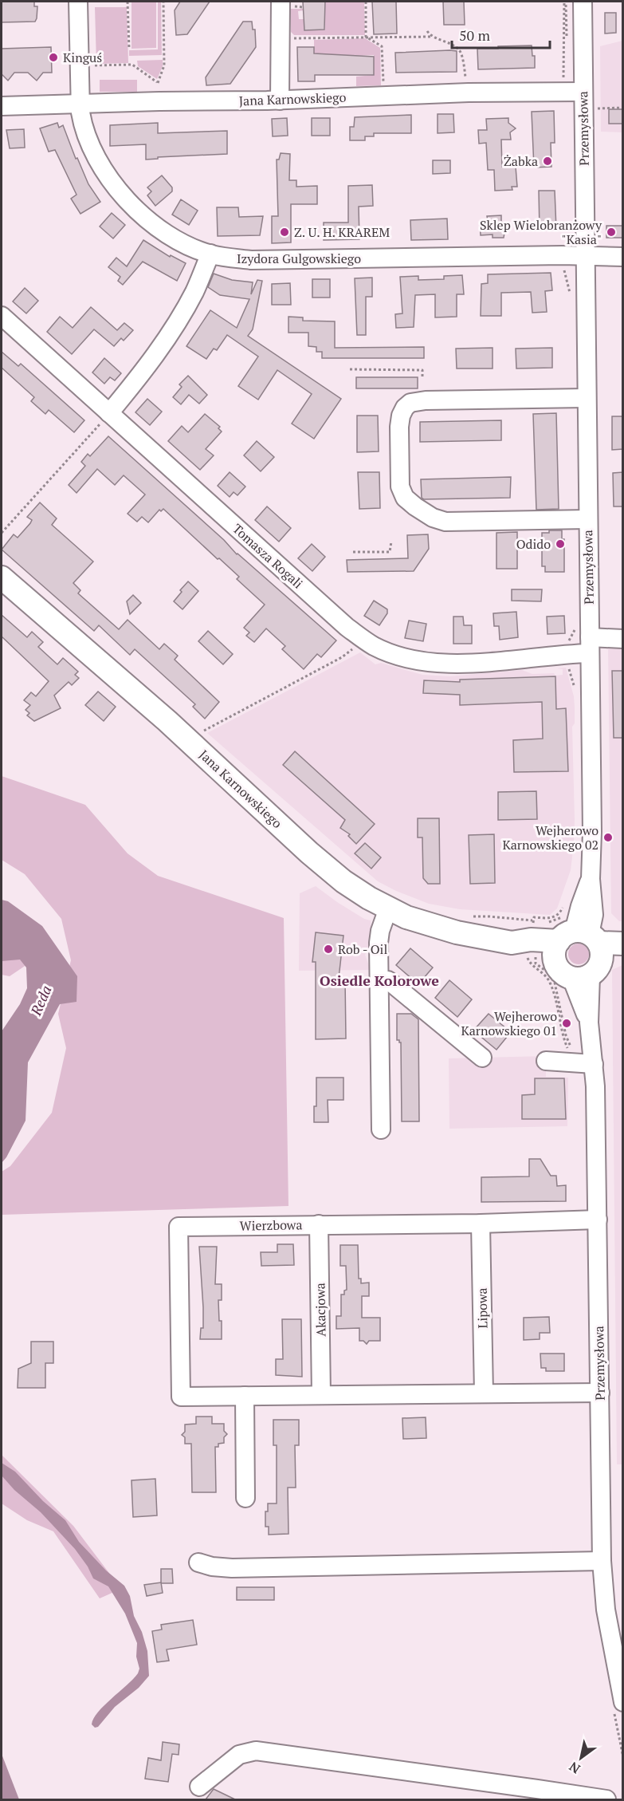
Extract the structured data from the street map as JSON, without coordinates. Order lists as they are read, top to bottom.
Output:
{
  "streets": {
    "main road": ["Jana Karnowskiego"],
    "street": [
      "Przemysłowa",
      "Izydora Gulgowskiego",
      "Tomasza Rogali",
      "Wierzbowa",
      "Lipowa",
      "Akacjowa"
    ]
  },
  "crossings": [
    ["Jana Karnowskiego", "Przemysłowa"],
    ["Jana Karnowskiego", "Izydora Gulgowskiego"],
    ["Przemysłowa", "Izydora Gulgowskiego"],
    ["Przemysłowa", "Tomasza Rogali"],
    ["Przemysłowa", "Wierzbowa"],
    ["Wierzbowa", "Lipowa"],
    ["Wierzbowa", "Akacjowa"]
  ],
  "districts": ["Osiedle Kolorowe"],
  "water": ["Reda"],
  "places": [
    "Kinguś",
    "Żabka",
    "Z. U. H. KRAREM",
    "Sklep Wielobranżowy \"Kasia\"",
    "Odido",
    "Wejherowo Karnowskiego 02",
    "Rob - Oil",
    "Wejherowo Karnowskiego 01"
  ],
  "scale_bar": "50 m",
  "north": "bottom left"
}
